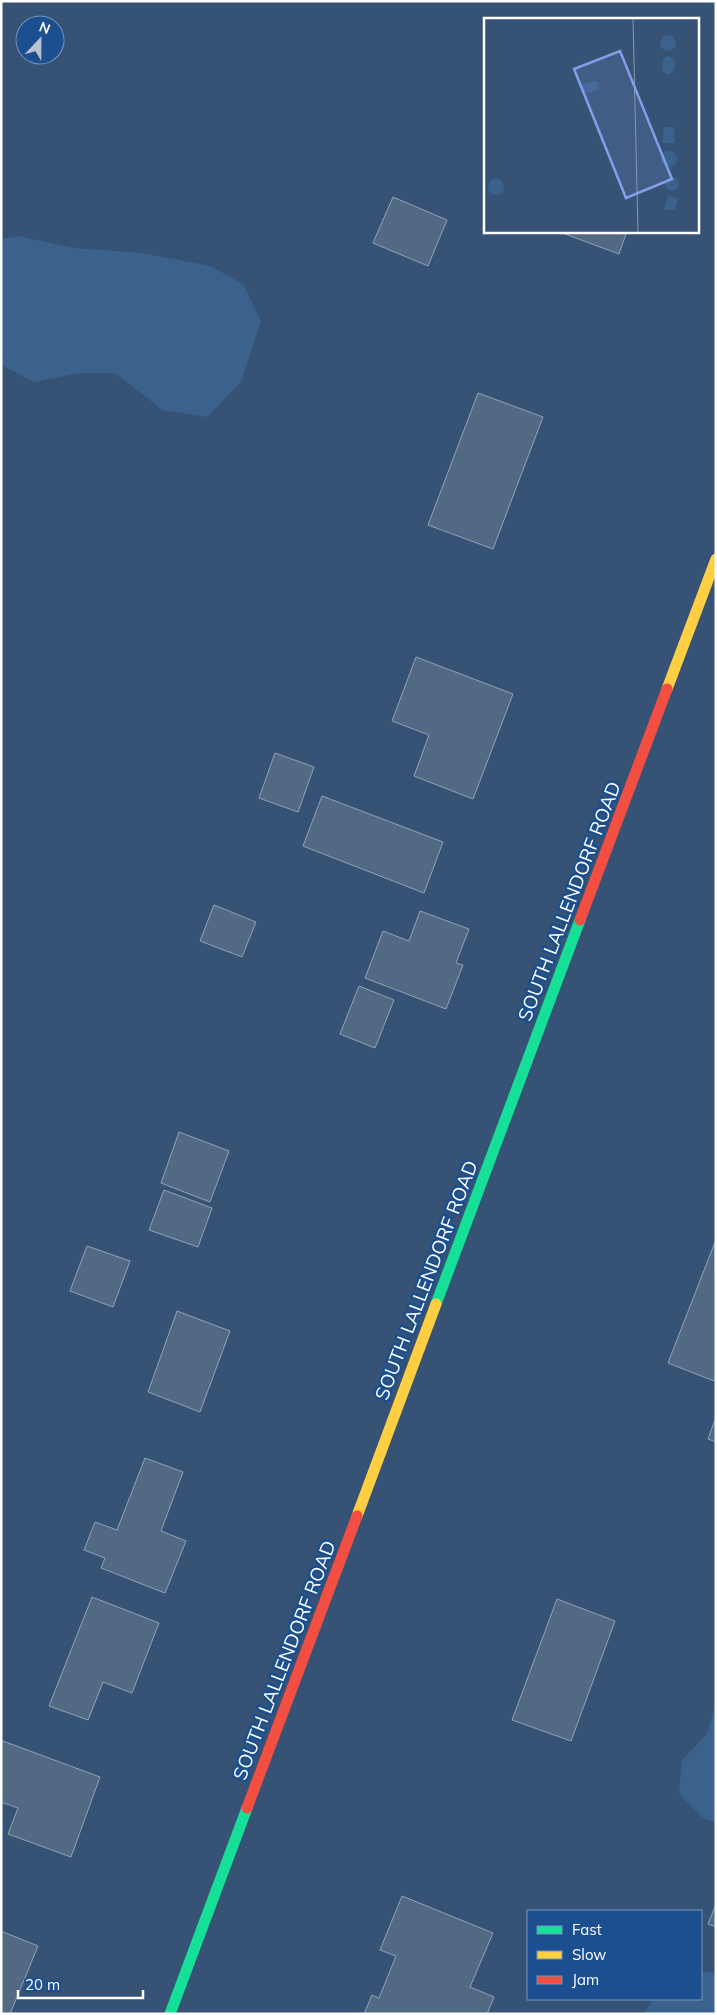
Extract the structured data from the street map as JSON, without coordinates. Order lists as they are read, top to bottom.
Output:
{
  "streets": {
    "street": ["SOUTH LALLENDORF ROAD"]
  },
  "legend": ["Fast", "Slow", "Jam"],
  "scale_bar": "20 m",
  "north": "top"
}
